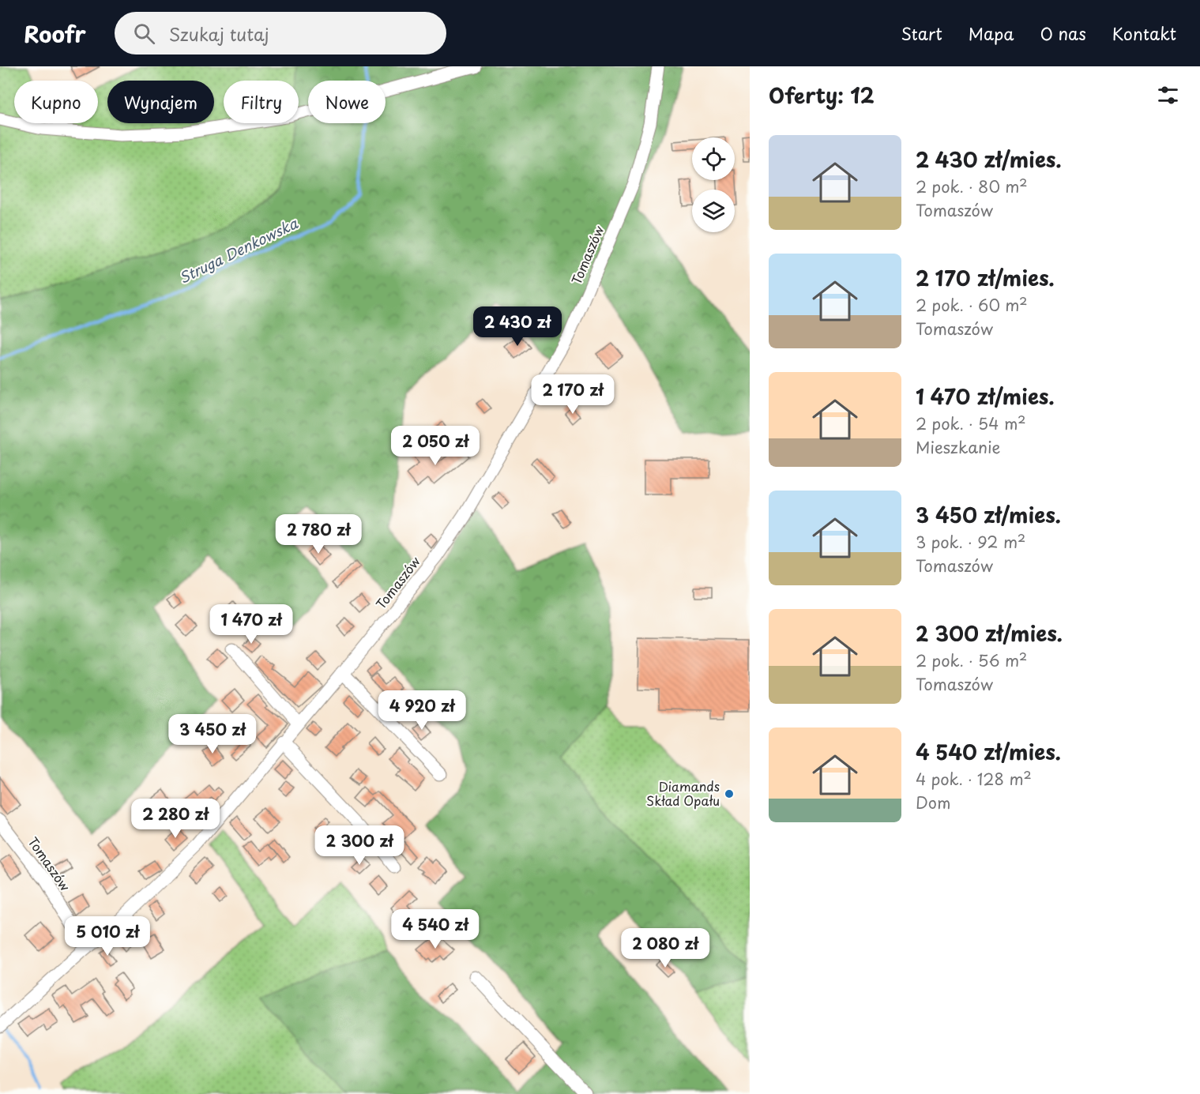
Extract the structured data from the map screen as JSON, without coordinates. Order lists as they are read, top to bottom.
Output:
{
  "streets": {
    "street": ["Tomaszów"]
  },
  "water": ["Struga Denkowska"],
  "places": ["Diamands Skład Opału"],
  "page": {
    "header": "Roofr",
    "search": "Szukaj tutaj",
    "nav": [
      "Start",
      "Mapa",
      "O nas",
      "Kontakt"
    ],
    "heading": "Oferty: 12",
    "chip": [
      "Kupno",
      "Wynajem",
      "Filtry",
      "Nowe"
    ],
    "list": [
      {
        "name": "2 430 zł/mies.",
        "note": "2 pok. · 80 m² · Tomaszów"
      },
      {
        "name": "2 170 zł/mies.",
        "note": "2 pok. · 60 m² · Tomaszów"
      },
      {
        "name": "1 470 zł/mies.",
        "note": "2 pok. · 54 m² · Mieszkanie"
      },
      {
        "name": "3 450 zł/mies.",
        "note": "3 pok. · 92 m² · Tomaszów"
      },
      {
        "name": "2 300 zł/mies.",
        "note": "2 pok. · 56 m² · Tomaszów"
      },
      {
        "name": "4 540 zł/mies.",
        "note": "4 pok. · 128 m² · Dom"
      }
    ],
    "price": [
      "2 430 zł",
      "2 170 zł",
      "2 050 zł",
      "2 780 zł",
      "1 470 zł",
      "4 920 zł",
      "3 450 zł",
      "2 280 zł",
      "2 300 zł",
      "4 540 zł",
      "5 010 zł",
      "2 080 zł"
    ]
  }
}
